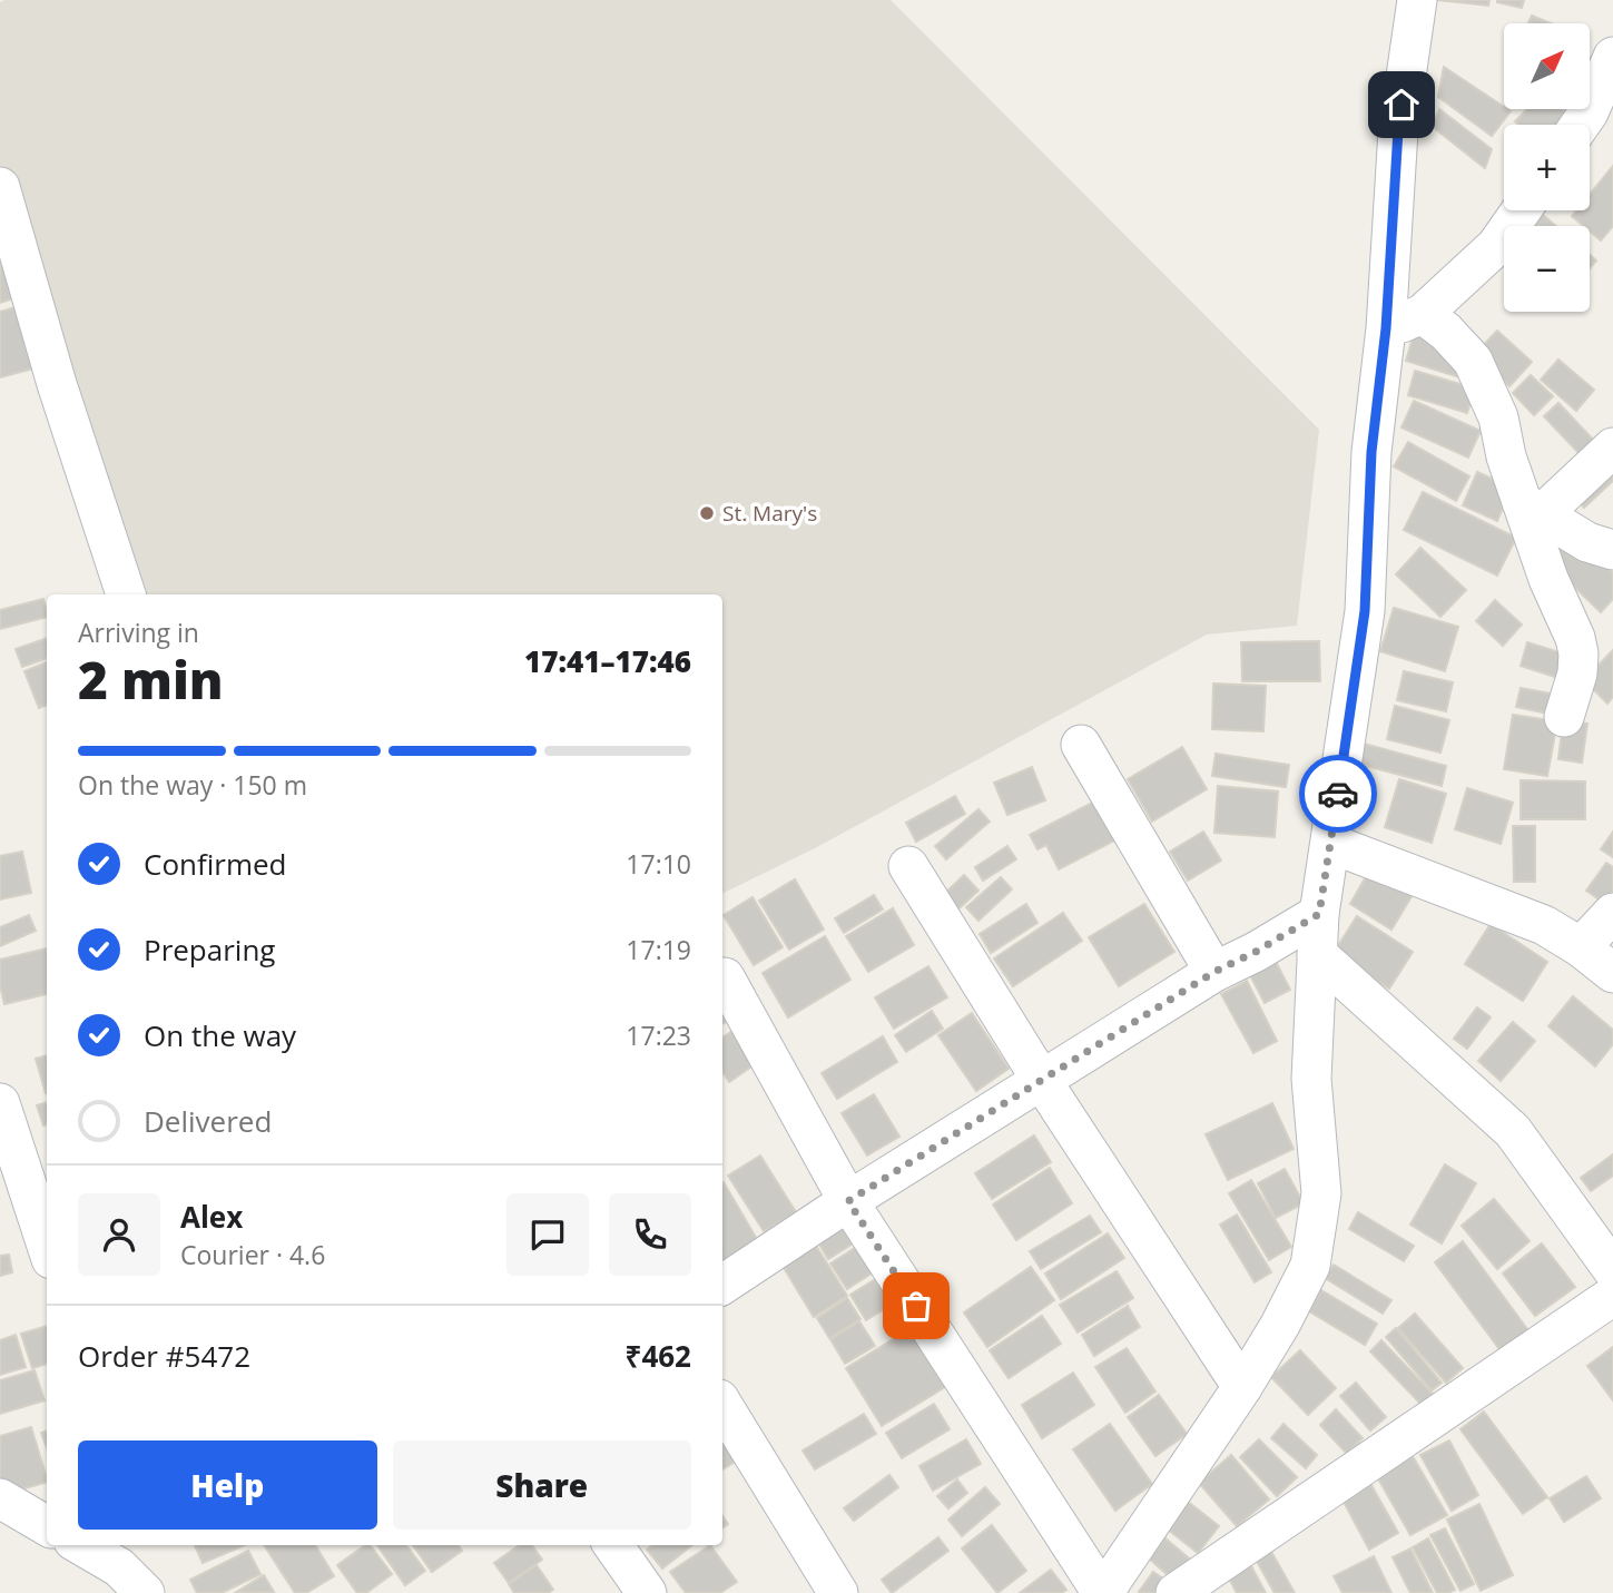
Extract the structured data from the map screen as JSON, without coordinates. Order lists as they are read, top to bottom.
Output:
{
  "places": ["St. Mary's"],
  "north": "top right",
  "page": {
    "map_buttons": ["+", "−"],
    "heading": ["2 min", "Arriving in", "17:41–17:46"],
    "panel": [
      "Alex",
      "Courier · 4.6",
      "Order #5472",
      "₹462"
    ],
    "bar": "On the way · 150 m",
    "list": [
      ["Confirmed", "17:10"],
      ["Preparing", "17:19"],
      ["On the way", "17:23"],
      "Delivered"
    ],
    "buttons": ["Help", "Share"]
  }
}
